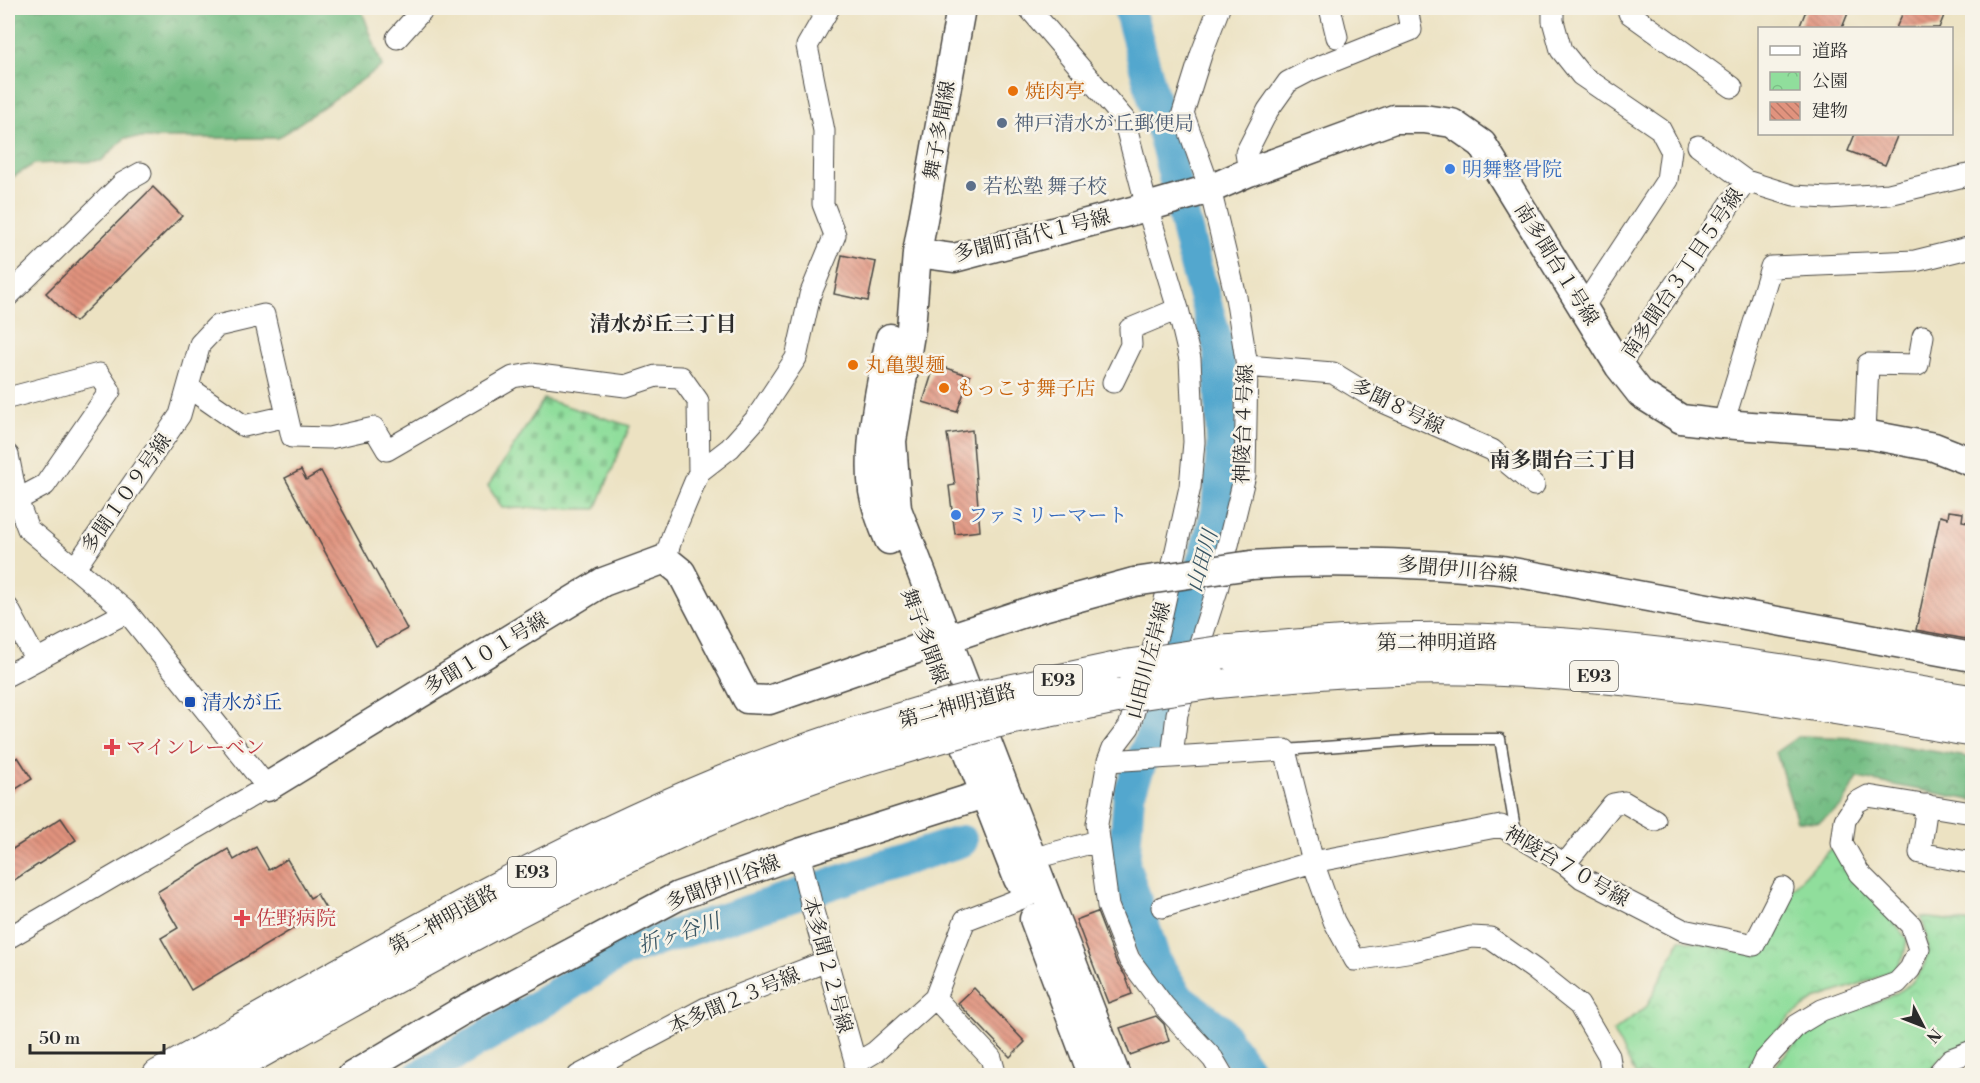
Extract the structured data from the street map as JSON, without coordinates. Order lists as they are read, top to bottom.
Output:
{
  "streets": {
    "highway": ["第二神明道路", "E93"],
    "street": [
      "舞子多聞線",
      "多聞町高代１号線",
      "南多聞台１号線",
      "南多聞台３丁目５号線",
      "多聞８号線",
      "神陵台４号線",
      "多聞１０９号線",
      "多聞伊川谷線",
      "多聞１０１号線",
      "山田川左岸線",
      "神陵台７０号線",
      "本多聞２２号線",
      "本多聞２３号線"
    ]
  },
  "crossings": [
    ["舞子多聞線", "多聞町高代１号線"],
    ["舞子多聞線", "多聞伊川谷線"],
    ["多聞町高代１号線", "南多聞台１号線"],
    ["多聞町高代１号線", "山田川左岸線"],
    ["南多聞台１号線", "南多聞台３丁目５号線"],
    ["南多聞台１号線", "神陵台４号線"],
    ["南多聞台１号線", "山田川左岸線"],
    ["多聞８号線", "神陵台４号線"],
    ["多聞１０９号線", "多聞１０１号線"],
    ["多聞伊川谷線", "本多聞２２号線"],
    ["本多聞２２号線", "本多聞２３号線"]
  ],
  "districts": ["清水が丘三丁目", "南多聞台三丁目"],
  "water": ["山田川", "折ヶ谷川"],
  "places": {
    "other": [
      "焼肉亭",
      "神戸清水が丘郵便局",
      "明舞整骨院",
      "若松塾 舞子校",
      "丸亀製麺",
      "もっこす舞子店",
      "ファミリーマート"
    ],
    "transit": ["清水が丘"],
    "health": ["マインレーベン", "佐野病院"]
  },
  "legend": ["道路", "公園", "建物"],
  "scale_bar": "50 m",
  "north": "bottom right"
}
